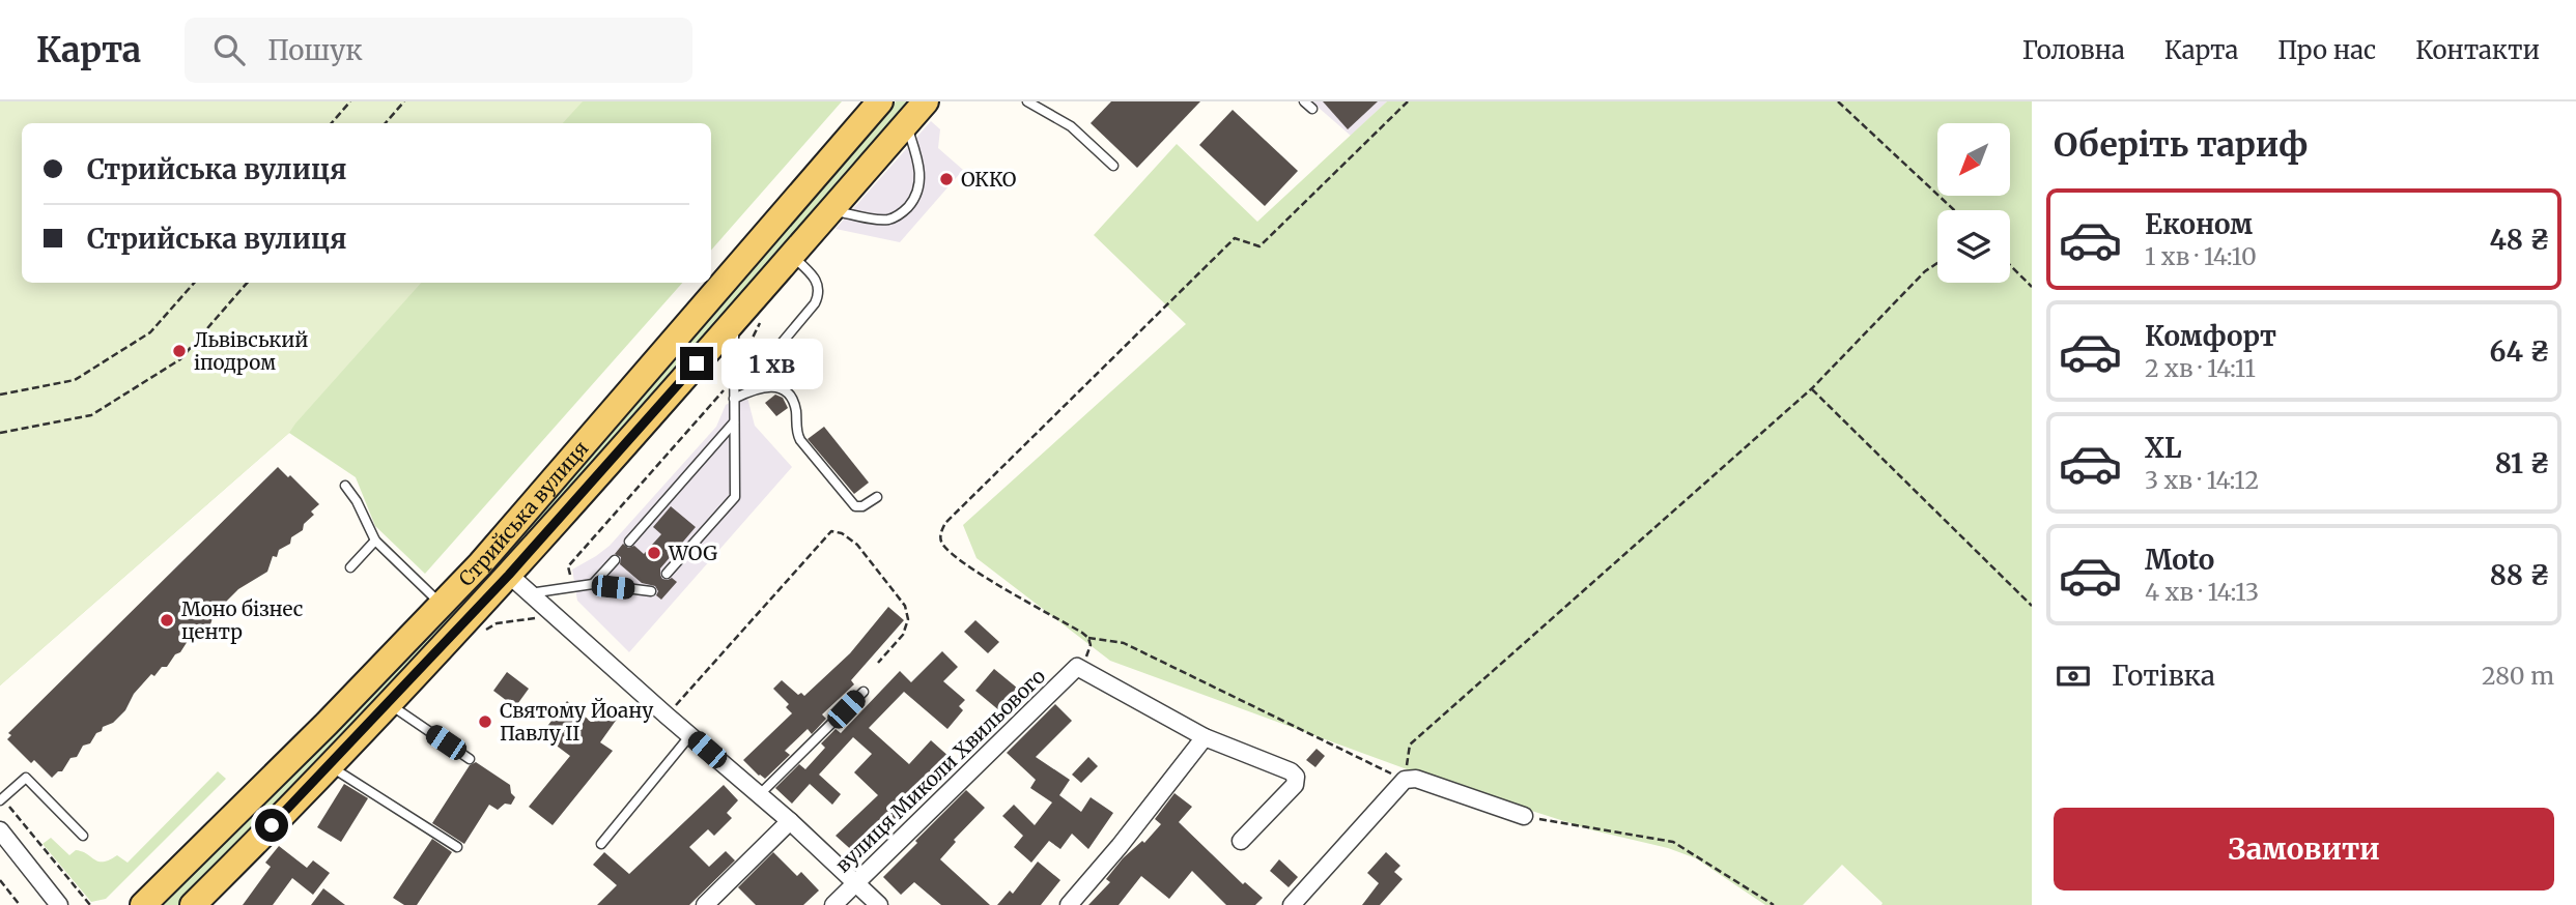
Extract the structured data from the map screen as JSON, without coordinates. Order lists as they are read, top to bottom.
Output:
{
  "streets": {
    "main road": ["Стрийська вулиця"],
    "street": ["вулиця Миколи Хвильового"]
  },
  "places": [
    "ОККО",
    "Львівський іподром",
    "WOG",
    "Моно бізнес центр",
    "Святому Йоану Павлу ІІ"
  ],
  "north": "bottom left",
  "page": {
    "header": "Карта",
    "search": "Пошук",
    "nav": [
      "Головна",
      "Карта",
      "Про нас",
      "Контакти"
    ],
    "heading": "Оберіть тариф",
    "banner": ["Стрийська вулиця", "Стрийська вулиця"],
    "list": [
      {
        "name": "Економ",
        "note": "1 хв · 14:10",
        "value": "48 ₴"
      },
      {
        "name": "Комфорт",
        "note": "2 хв · 14:11",
        "value": "64 ₴"
      },
      {
        "name": "XL",
        "note": "3 хв · 14:12",
        "value": "81 ₴"
      },
      {
        "name": "Moto",
        "note": "4 хв · 14:13",
        "value": "88 ₴"
      }
    ],
    "bubble": "1 хв",
    "pay": ["Готівка", "280 m"],
    "buttons": "Замовити"
  }
}
